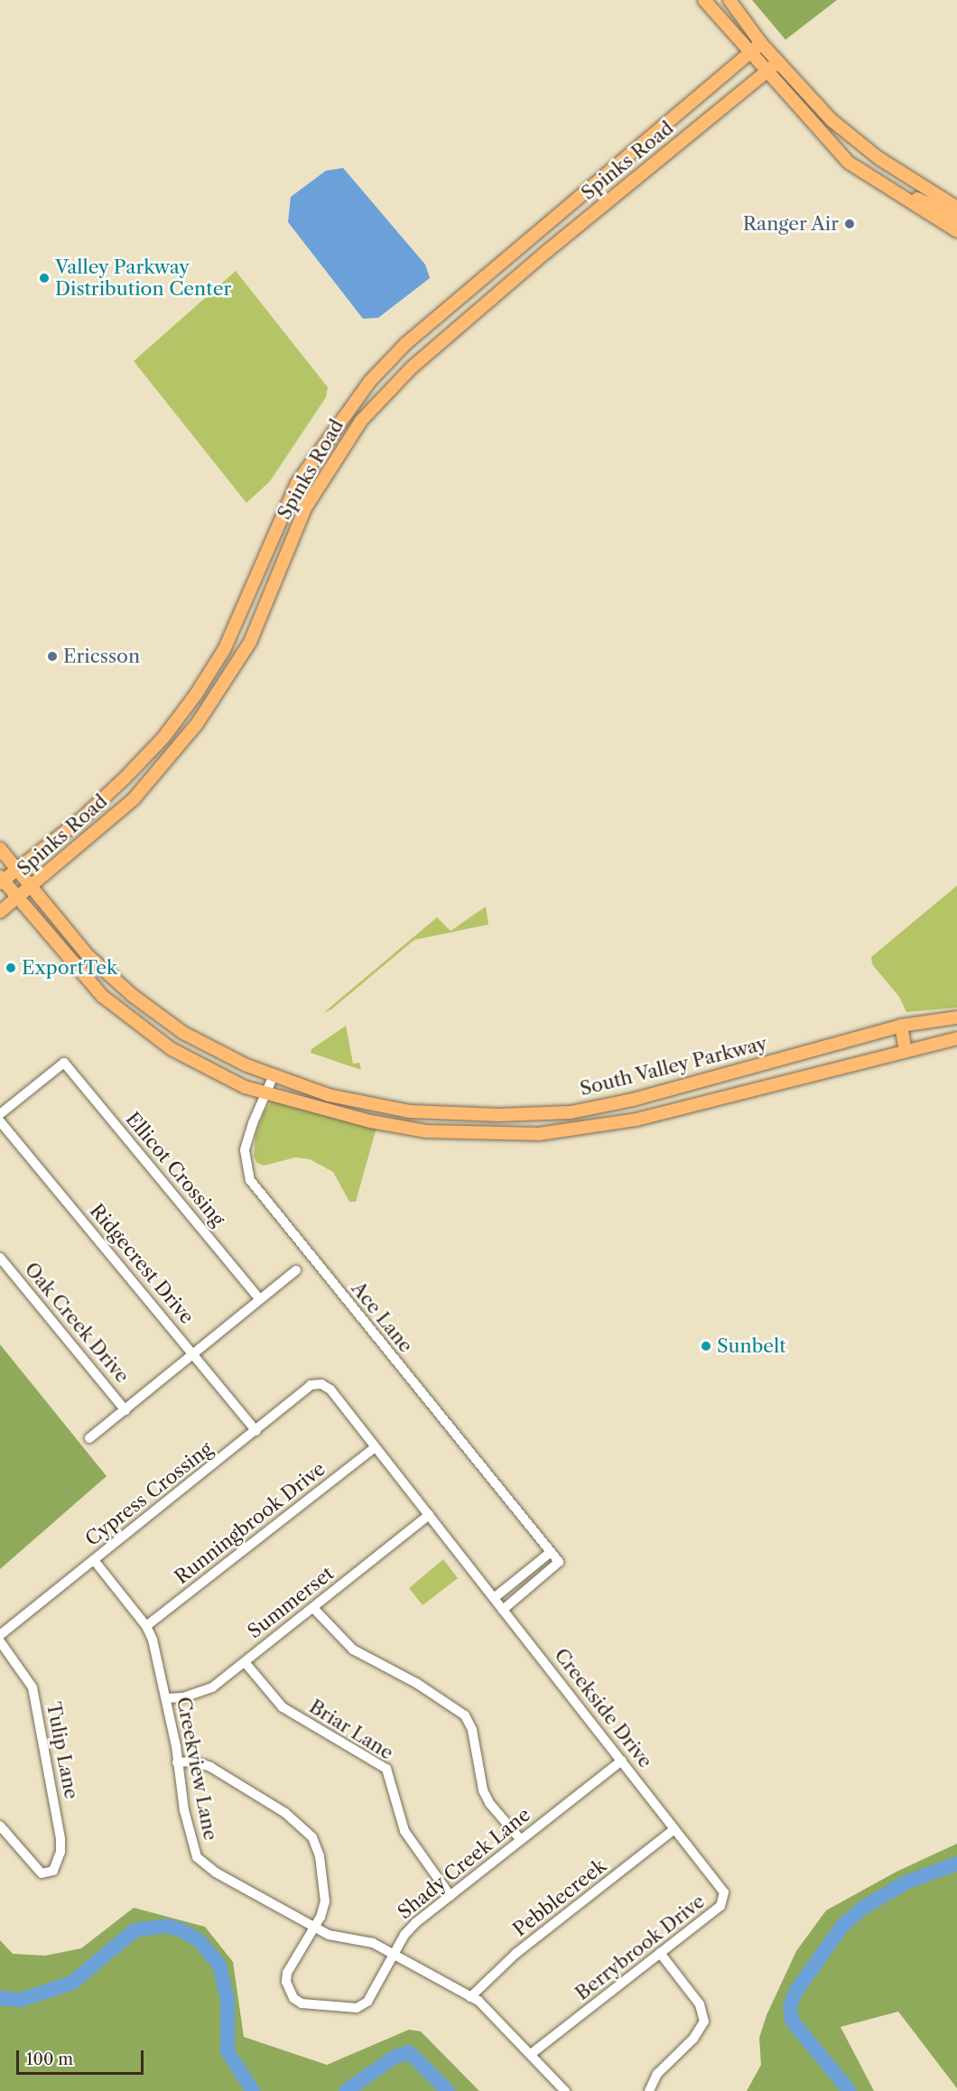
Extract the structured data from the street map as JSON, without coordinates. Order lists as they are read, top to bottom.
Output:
{
  "streets": {
    "main road": ["Spinks Road", "South Valley Parkway"],
    "street": [
      "Ellicot Crossing",
      "Ridgecrest Drive",
      "Ace Lane",
      "Oak Creek Drive",
      "Cypress Crossing",
      "Runningbrook Drive",
      "Summerset",
      "Creekside Drive",
      "Briar Lane",
      "Tulip Lane",
      "Creekview Lane",
      "Shady Creek Lane",
      "Pebblecreek",
      "Berrybrook Drive"
    ]
  },
  "crossings": [
    ["Spinks Road", "South Valley Parkway"],
    ["South Valley Parkway", "Ace Lane"],
    ["Ridgecrest Drive", "Cypress Crossing"],
    ["Ace Lane", "Creekside Drive"],
    ["Cypress Crossing", "Creekside Drive"],
    ["Cypress Crossing", "Creekview Lane"],
    ["Runningbrook Drive", "Creekside Drive"],
    ["Runningbrook Drive", "Creekview Lane"],
    ["Summerset", "Creekside Drive"],
    ["Summerset", "Briar Lane"],
    ["Summerset", "Creekview Lane"],
    ["Creekside Drive", "Shady Creek Lane"],
    ["Creekside Drive", "Pebblecreek"],
    ["Creekside Drive", "Berrybrook Drive"],
    ["Briar Lane", "Shady Creek Lane"],
    ["Creekview Lane", "Shady Creek Lane"],
    ["Creekview Lane", "Pebblecreek"],
    ["Creekview Lane", "Berrybrook Drive"],
    ["Pebblecreek", "Berrybrook Drive"]
  ],
  "places": [
    "Ranger Air",
    "Valley Parkway Distribution Center",
    "Ericsson",
    "ExportTek",
    "Sunbelt"
  ],
  "scale_bar": "100 m"
}
